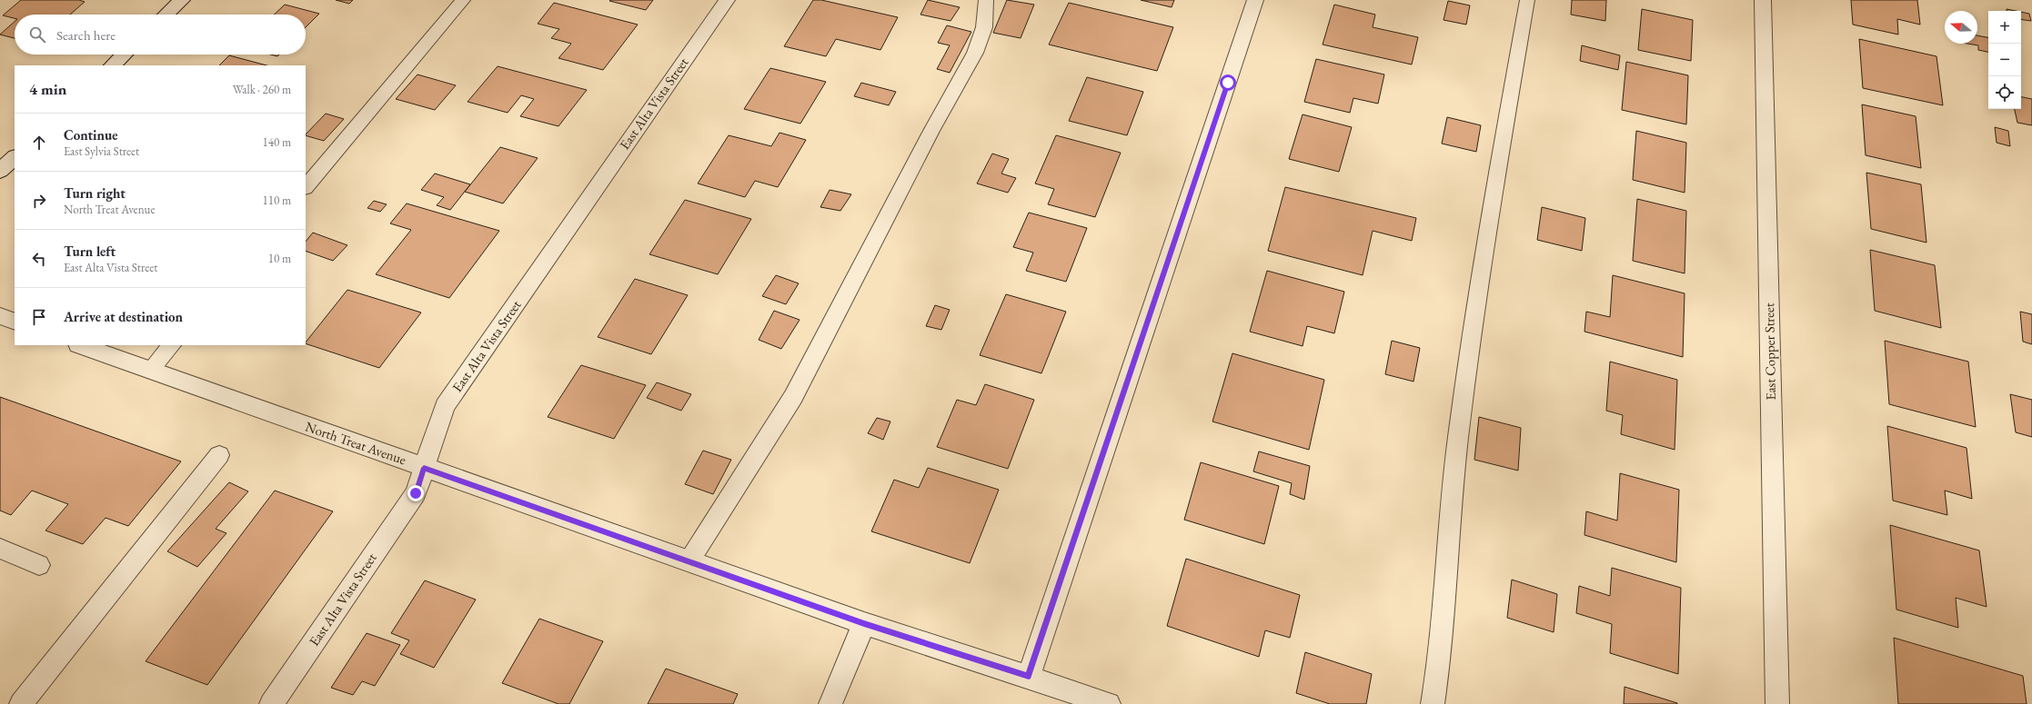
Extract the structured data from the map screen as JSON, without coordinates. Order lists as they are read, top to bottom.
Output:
{
  "streets": {
    "street": ["East Alta Vista Street", "East Copper Street", "North Treat Avenue"]
  },
  "crossings": [
    ["East Alta Vista Street", "North Treat Avenue"]
  ],
  "north": "left",
  "page": {
    "map_buttons": ["+", "−"],
    "search": "Search here",
    "heading": ["4 min", "Walk · 260 m"],
    "list": [
      ["Continue", "East Sylvia Street", "140 m"],
      ["Turn right", "North Treat Avenue", "110 m"],
      ["Turn left", "East Alta Vista Street", "10 m"],
      "Arrive at destination"
    ]
  }
}
